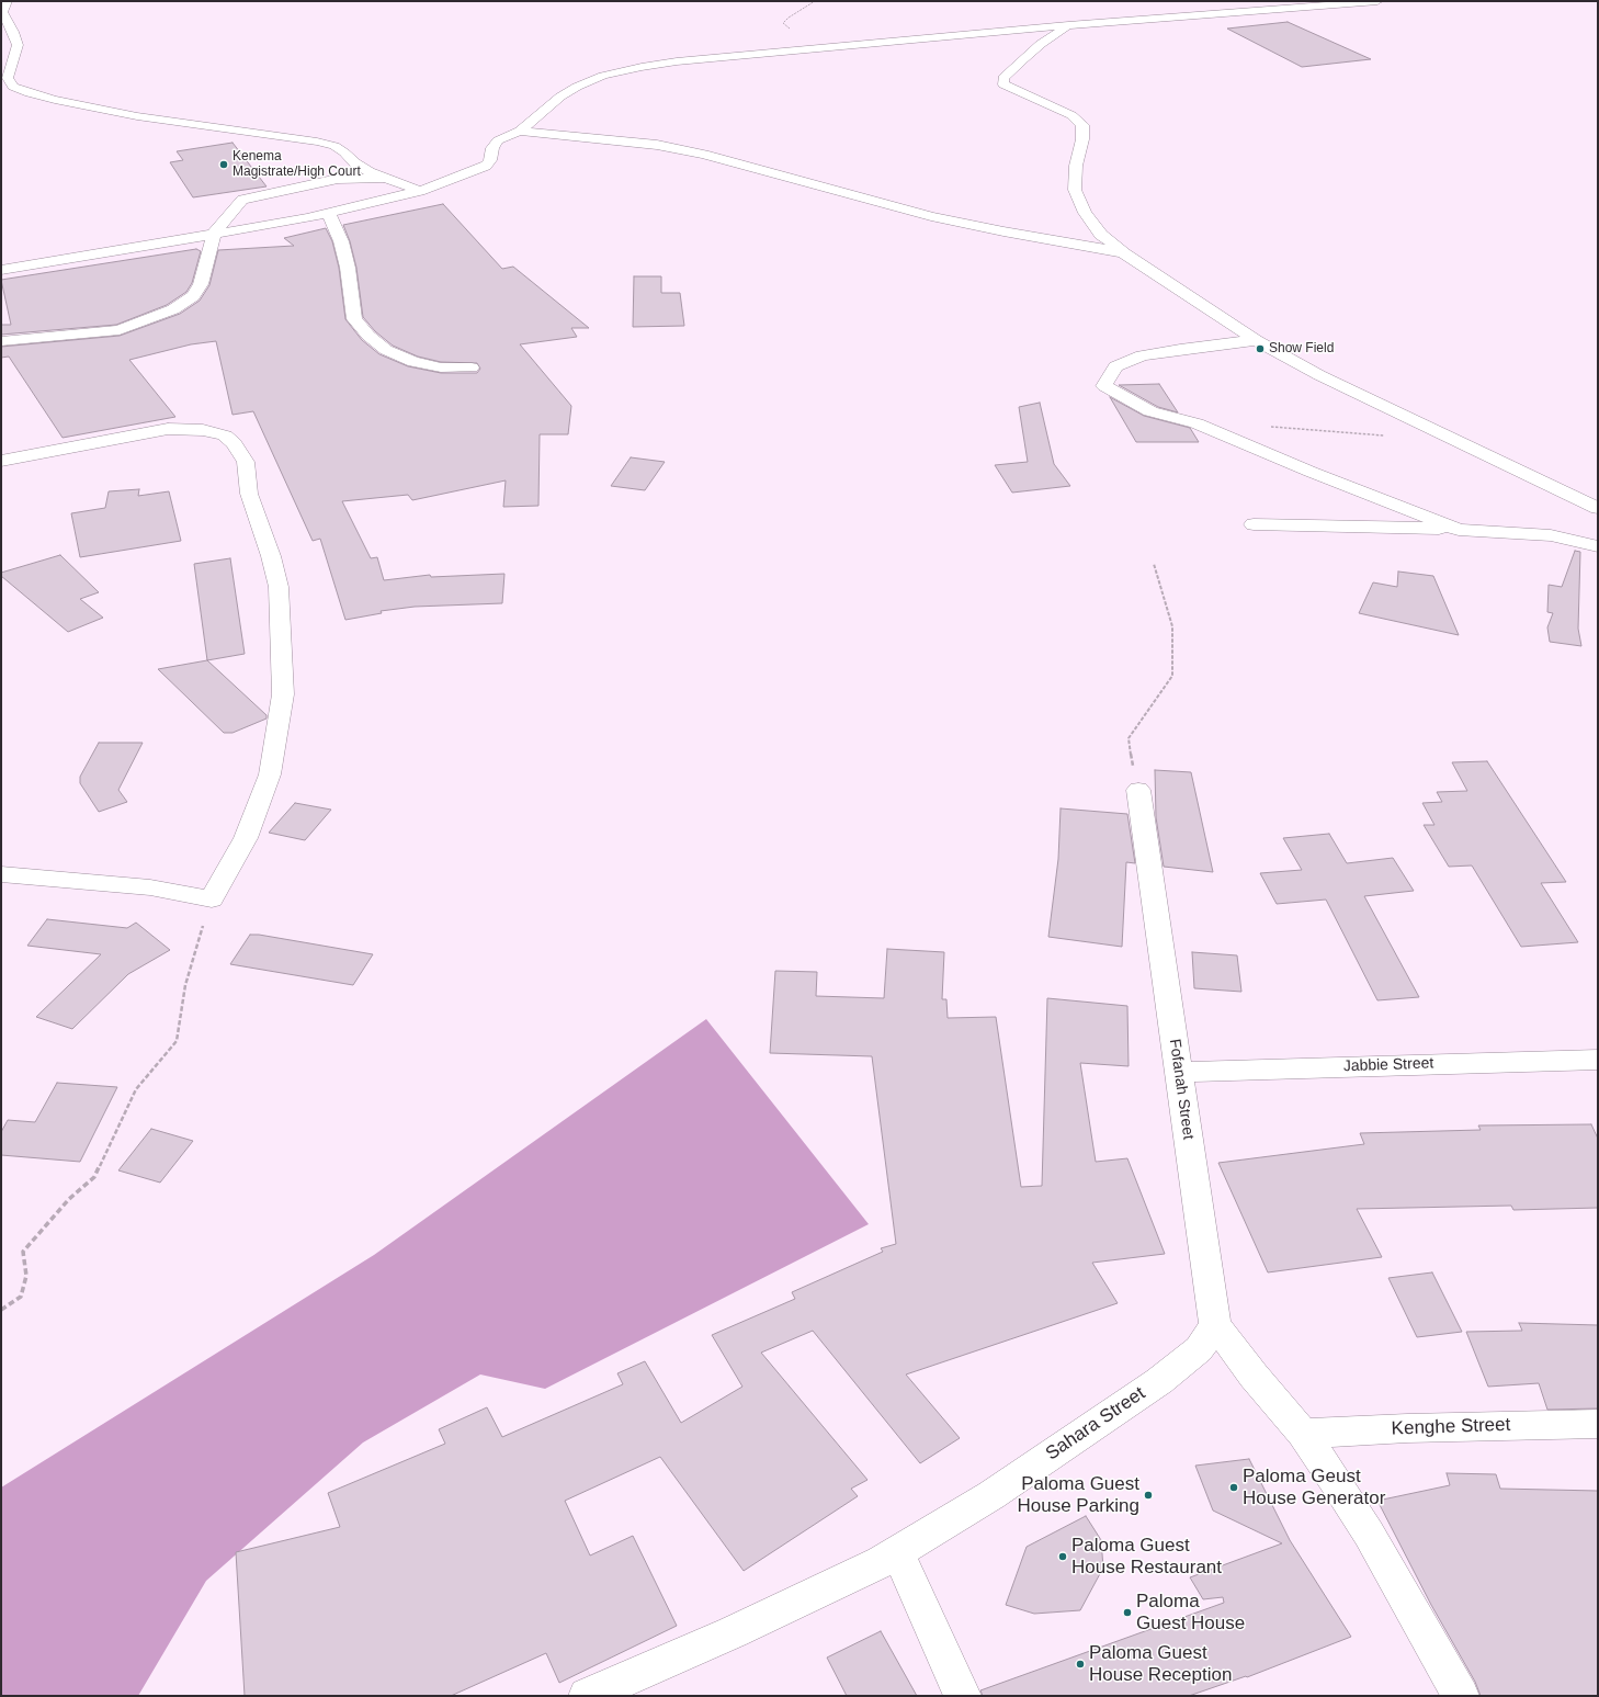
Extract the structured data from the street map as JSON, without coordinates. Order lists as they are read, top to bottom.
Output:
{
  "streets": {
    "street": [
      "Jabbie Street",
      "Fofanah Street",
      "Sahara Street",
      "Kenghe Street"
    ]
  },
  "crossings": [
    ["Jabbie Street", "Fofanah Street"],
    ["Fofanah Street", "Sahara Street"],
    ["Fofanah Street", "Kenghe Street"]
  ],
  "places": [
    "Kenema Magistrate/High Court",
    "Show Field",
    "Paloma Geust House Generator",
    "Paloma Guest House Parking",
    "Paloma Guest House Restaurant",
    "Paloma Guest House",
    "Paloma Guest House Reception"
  ]
}
